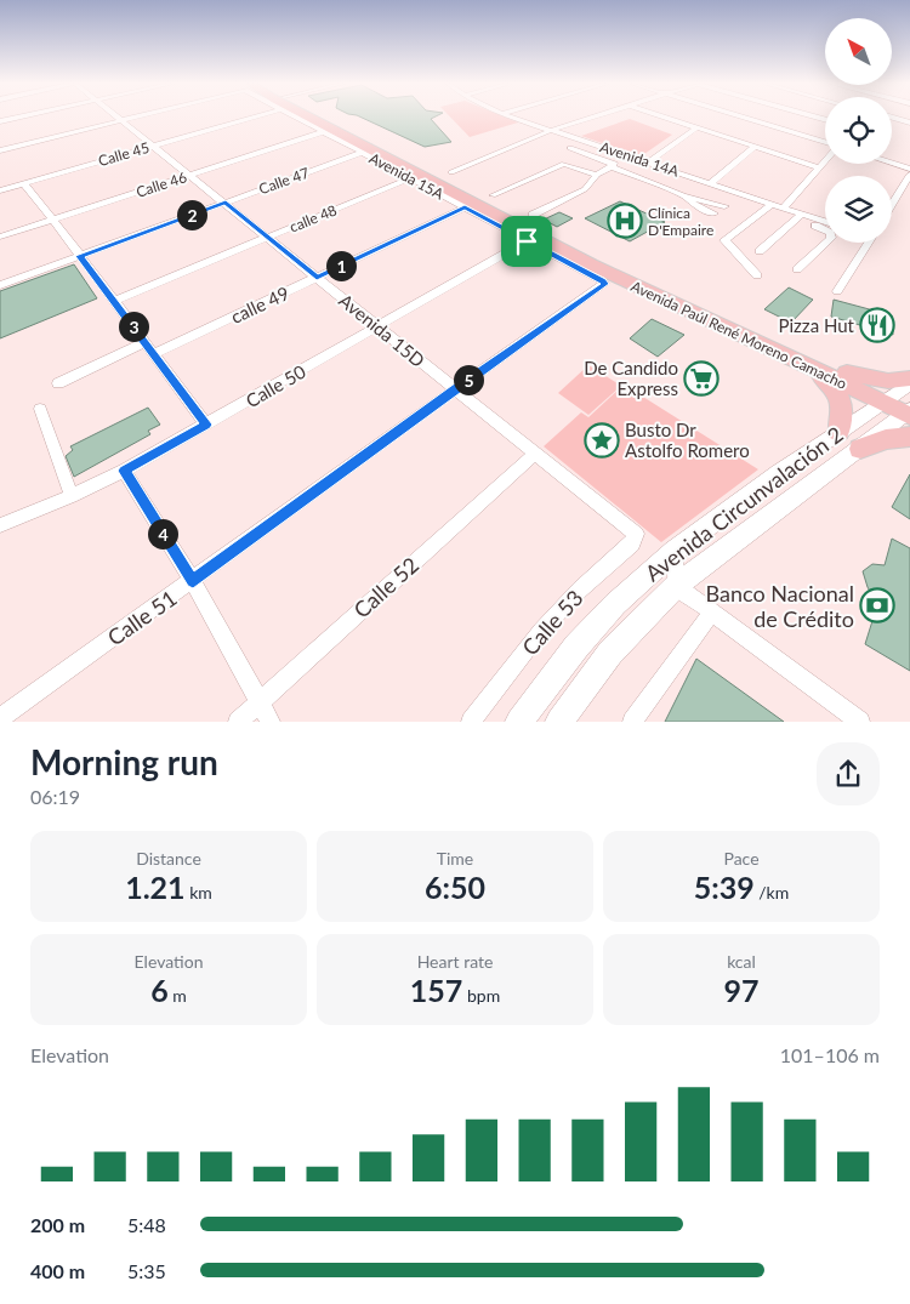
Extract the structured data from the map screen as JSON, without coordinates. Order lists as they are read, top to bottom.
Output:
{
  "streets": {
    "main road": ["Avenida Paúl René Moreno Camacho", "Avenida Circunvalación 2"],
    "street": [
      "Calle 45",
      "Avenida 14A",
      "Avenida 15A",
      "Calle 47",
      "Calle 46",
      "calle 48",
      "calle 49",
      "Avenida 15D",
      "Calle 50",
      "Calle 52",
      "Calle 51",
      "Calle 53"
    ]
  },
  "crossings": [
    ["Calle 45", "Avenida 15D"],
    ["Avenida 15A", "Calle 47"],
    ["Avenida 15A", "Calle 46"],
    ["Avenida 15A", "calle 48"],
    ["Avenida 15A", "calle 49"],
    ["Avenida 15A", "Avenida Paúl René Moreno Camacho"],
    ["Avenida 15A", "Calle 50"],
    ["Avenida 15A", "Calle 51"],
    ["Calle 47", "Avenida 15D"],
    ["Calle 46", "Avenida 15D"],
    ["calle 48", "Avenida 15D"],
    ["calle 49", "Avenida 15D"],
    ["Avenida 15D", "Calle 50"],
    ["Avenida 15D", "Calle 52"],
    ["Avenida 15D", "Calle 51"],
    ["Avenida 15D", "Calle 53"],
    ["Avenida Paúl René Moreno Camacho", "Calle 50"],
    ["Avenida Paúl René Moreno Camacho", "Avenida Circunvalación 2"]
  ],
  "places": {
    "hospital": ["Clínica D'Empaire"],
    "restaurant": ["Pizza Hut"],
    "supermarket": ["De Candido Express"],
    "place": ["Busto Dr Astolfo Romero"],
    "bank": ["Banco Nacional de Crédito"]
  },
  "north": "top left",
  "page": {
    "pins": [
      "2",
      "1",
      "3",
      "5",
      "4"
    ],
    "heading": ["Morning run", "06:19"],
    "stats": [
      ["Distance", "1.21 km"],
      ["Time", "6:50"],
      ["Pace", "5:39 /km"],
      ["Elevation", "6 m"],
      ["Heart rate", "157 bpm"],
      ["kcal", "97"]
    ],
    "chart": ["Elevation", "101–106 m"],
    "list": [
      {
        "name": "200 m",
        "note": "5:48"
      },
      {
        "name": "400 m",
        "note": "5:35"
      }
    ]
  }
}
